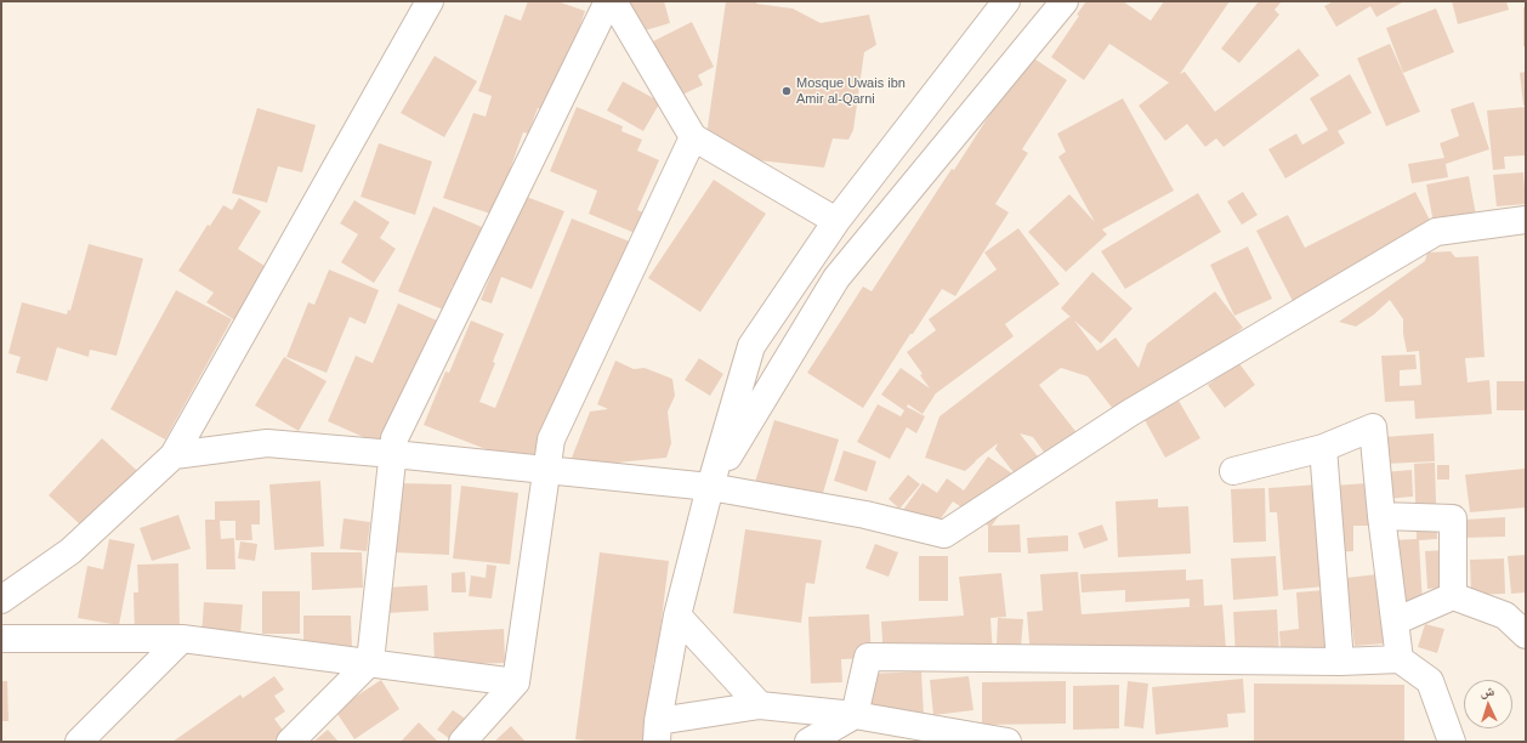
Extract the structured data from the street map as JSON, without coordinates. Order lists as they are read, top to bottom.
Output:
{
  "places": ["Mosque Uwais ibn Amir al-Qarni"],
  "north": "top"
}
